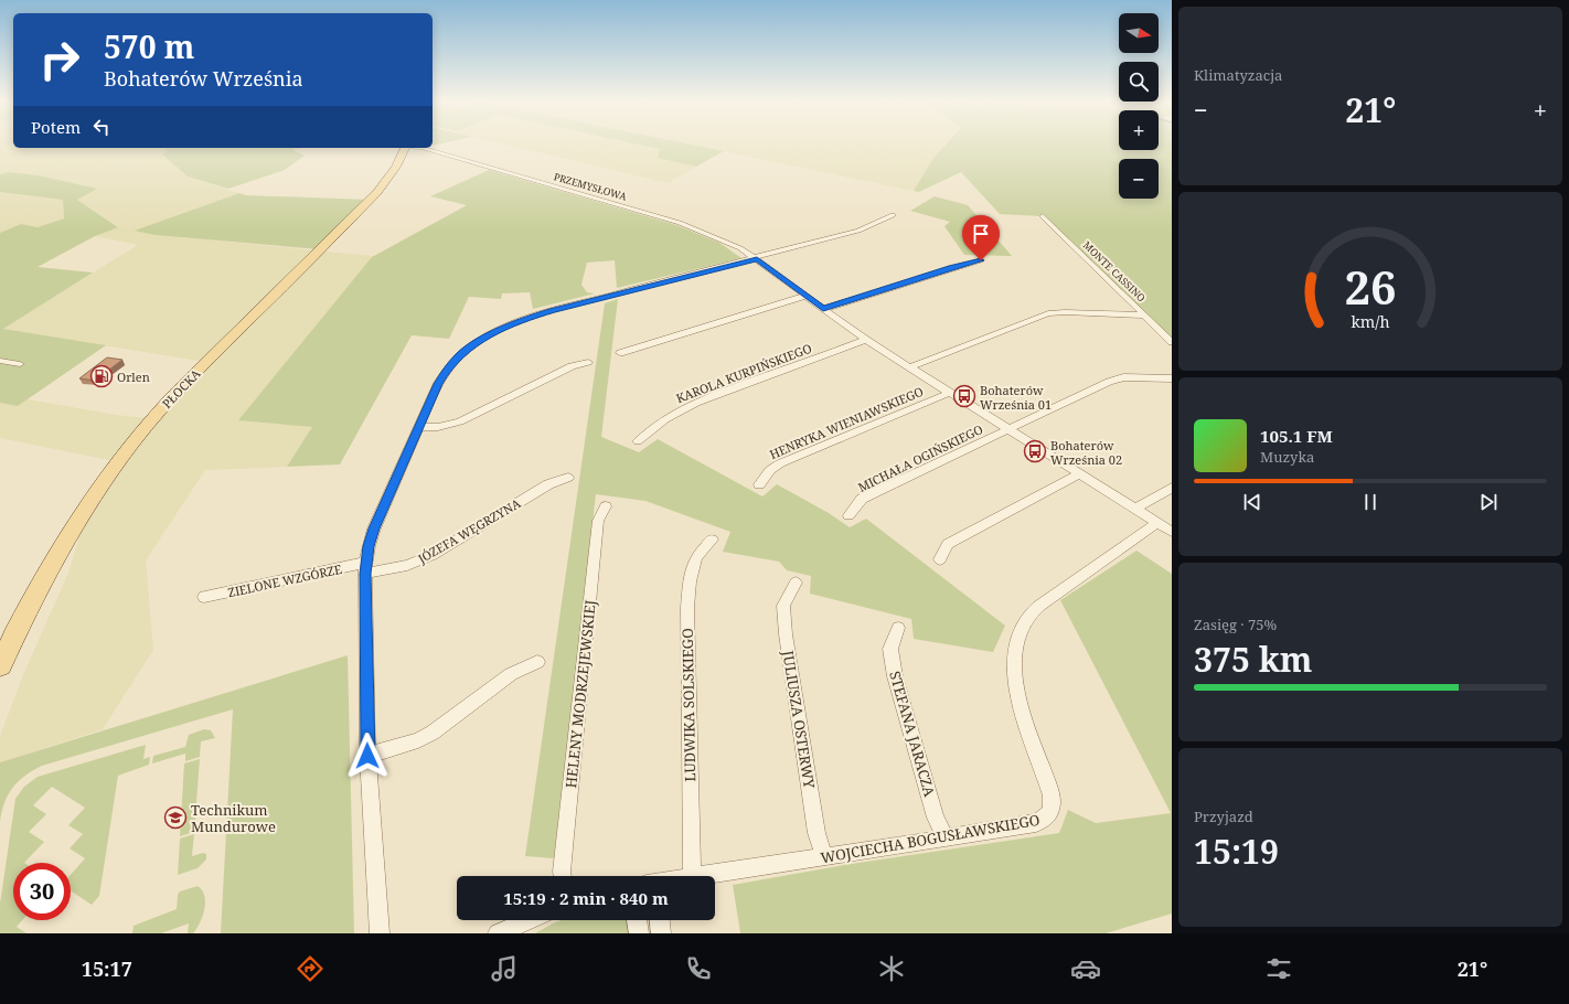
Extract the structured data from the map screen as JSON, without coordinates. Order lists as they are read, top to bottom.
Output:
{
  "streets": {
    "main road": ["PŁOCKA"],
    "street": [
      "PRZEMYSŁOWA",
      "MONTE CASSINO",
      "KAROLA KURPIŃSKIEGO",
      "HENRYKA WIENIAWSKIEGO",
      "MICHAŁA OGIŃSKIEGO",
      "JÓZEFA WĘGRZYNA",
      "ZIELONE WZGÓRZE",
      "HELENY MODRZEJEWSKIEJ",
      "LUDWIKA SOLSKIEGO",
      "JULIUSZA OSTERWY",
      "STEFANA JARACZA",
      "WOJCIECHA BOGUSŁAWSKIEGO"
    ]
  },
  "crossings": [
    ["PRZEMYSŁOWA", "KAROLA KURPIŃSKIEGO"],
    ["PRZEMYSŁOWA", "HENRYKA WIENIAWSKIEGO"],
    ["PRZEMYSŁOWA", "MICHAŁA OGIŃSKIEGO"],
    ["PRZEMYSŁOWA", "WOJCIECHA BOGUSŁAWSKIEGO"],
    ["JÓZEFA WĘGRZYNA", "ZIELONE WZGÓRZE"],
    ["LUDWIKA SOLSKIEGO", "WOJCIECHA BOGUSŁAWSKIEGO"],
    ["JULIUSZA OSTERWY", "WOJCIECHA BOGUSŁAWSKIEGO"],
    ["STEFANA JARACZA", "WOJCIECHA BOGUSŁAWSKIEGO"]
  ],
  "places": {
    "fuel station": ["Orlen"],
    "bus stop": ["Bohaterów Września 01", "Bohaterów Września 02"],
    "school or university": ["Technikum Mundurowe"]
  },
  "north": "right",
  "page": {
    "tile": [
      "Klimatyzacja",
      ["Zasięg · 75%", "375 km"],
      ["Przyjazd", "15:19"]
    ],
    "map_buttons": ["+", "−"],
    "turn": ["570 m", "Bohaterów Września"],
    "heat": ["−", "21°", "+"],
    "then": "Potem",
    "song": ["105.1 FM", "Muzyka"],
    "limit": "30",
    "trip": "15:19 · 2 min · 840 m",
    "tabs": ["15:17", "21°"],
    "gauge": ["26", "km/h"]
  }
}
